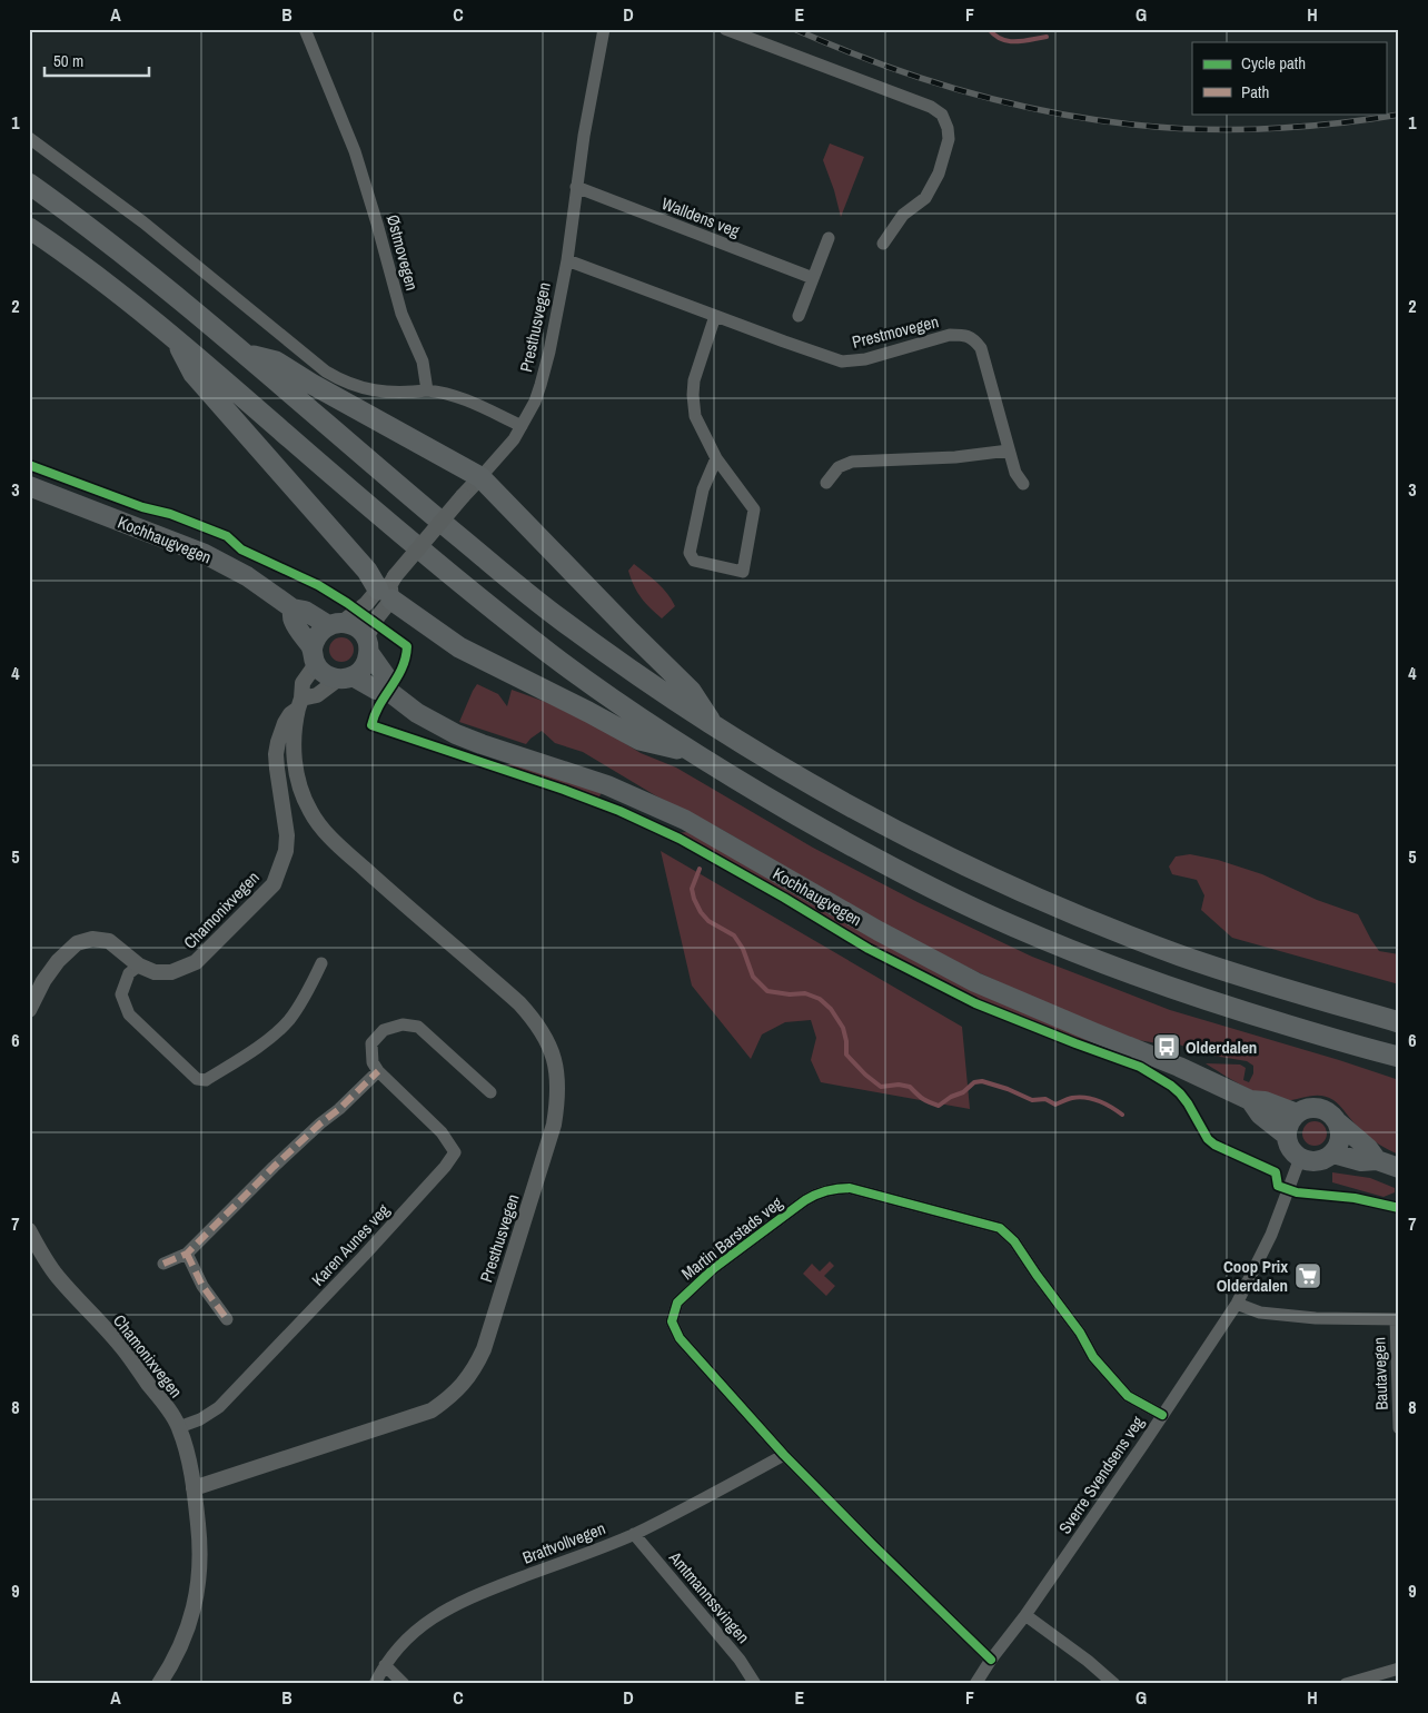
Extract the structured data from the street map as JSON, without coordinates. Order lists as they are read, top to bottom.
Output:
{
  "streets": {
    "main road": ["Kochhaugvegen"],
    "street": [
      "Walldens veg",
      "Østmovegen",
      "Presthusvegen",
      "Prestmovegen",
      "Chamonixvegen",
      "Martin Barstads veg",
      "Karen Aunes veg",
      "Bautavegen",
      "Sverre Svendsens veg",
      "Brattvollvegen",
      "Amtmannssvingen"
    ]
  },
  "crossings": [
    ["Walldens veg", "Presthusvegen"],
    ["Presthusvegen", "Prestmovegen"],
    ["Presthusvegen", "Kochhaugvegen"],
    ["Presthusvegen", "Chamonixvegen"],
    ["Kochhaugvegen", "Sverre Svendsens veg"],
    ["Chamonixvegen", "Karen Aunes veg"],
    ["Martin Barstads veg", "Sverre Svendsens veg"],
    ["Martin Barstads veg", "Brattvollvegen"],
    ["Brattvollvegen", "Amtmannssvingen"]
  ],
  "places": {
    "bus stop": ["Olderdalen"],
    "supermarket": ["Coop Prix Olderdalen"]
  },
  "legend": ["Cycle path", "Path"],
  "scale_bar": "50 m",
  "grid": {
    "columns": [
      "A",
      "B",
      "C",
      "D",
      "E",
      "F",
      "G",
      "H"
    ],
    "rows": [
      "1",
      "2",
      "3",
      "4",
      "5",
      "6",
      "7",
      "8",
      "9"
    ]
  }
}
